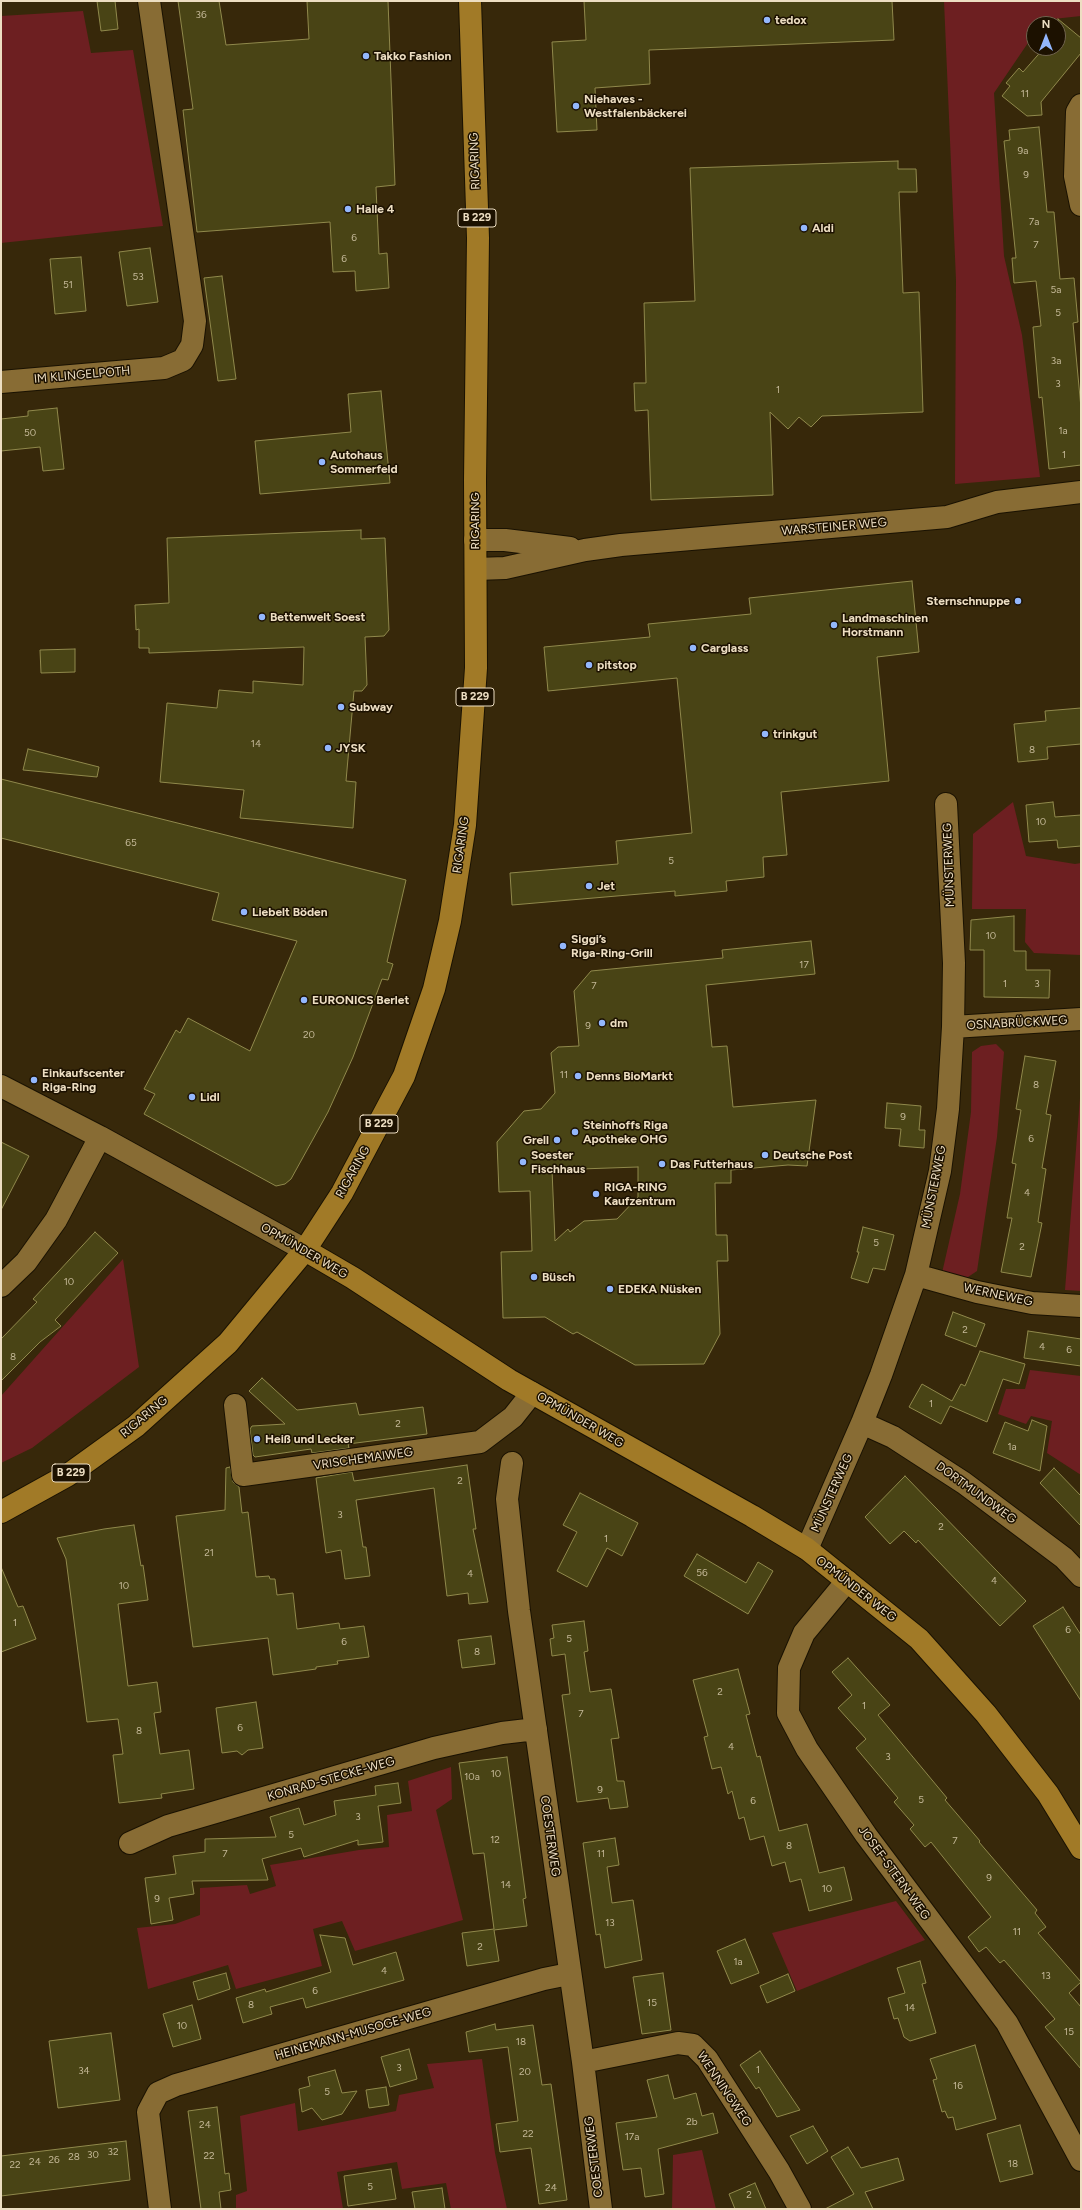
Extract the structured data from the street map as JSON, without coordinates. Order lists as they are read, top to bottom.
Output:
{
  "streets": {
    "main road": ["RIGARING", "B 229", "OPMÜNDER WEG"],
    "street": [
      "IM KLINGELPOTH",
      "WARSTEINER WEG",
      "MÜNSTERWEG",
      "OSNABRÜCKWEG",
      "WERNEWEG",
      "VRISCHEMAIWEG",
      "DORTMUNDWEG",
      "KONRAD-STECKE-WEG",
      "COESTERWEG",
      "JOSEF-STERN-WEG",
      "HEINEMANN-MUSOGE-WEG",
      "WENNINGWEG"
    ]
  },
  "crossings": [
    ["RIGARING", "WARSTEINER WEG"],
    ["RIGARING", "OPMÜNDER WEG"],
    ["MÜNSTERWEG", "OSNABRÜCKWEG"],
    ["MÜNSTERWEG", "OPMÜNDER WEG"],
    ["MÜNSTERWEG", "WERNEWEG"],
    ["MÜNSTERWEG", "DORTMUNDWEG"],
    ["OPMÜNDER WEG", "VRISCHEMAIWEG"],
    ["OPMÜNDER WEG", "JOSEF-STERN-WEG"],
    ["KONRAD-STECKE-WEG", "COESTERWEG"],
    ["COESTERWEG", "HEINEMANN-MUSOGE-WEG"],
    ["COESTERWEG", "WENNINGWEG"]
  ],
  "places": [
    "tedox",
    "Takko Fashion",
    "Niehaves - Westfalenbäckerei",
    "Halle 4",
    "Aldi",
    "Autohaus Sommerfeld",
    "Sternschnuppe",
    "Bettenwelt Soest",
    "Landmaschinen Horstmann",
    "Carglass",
    "pitstop",
    "Subway",
    "trinkgut",
    "JYSK",
    "Jet",
    "Liebelt Böden",
    "Siggi’s Riga-Ring-Grill",
    "EURONICS Berlet",
    "dm",
    "Denns BioMarkt",
    "Einkaufscenter Riga-Ring",
    "Lidl",
    "Steinhoffs Riga Apotheke OHG",
    "Grell",
    "Deutsche Post",
    "Soester Fischhaus",
    "Das Futterhaus",
    "RIGA-RING Kaufzentrum",
    "Büsch",
    "EDEKA Nüsken",
    "Heiß und Lecker"
  ],
  "house_numbers": [
    "36",
    "11",
    "9a",
    "9",
    "7a",
    "6",
    "7",
    "6",
    "53",
    "51",
    "5a",
    "5",
    "3a",
    "3",
    "1",
    "1a",
    "50",
    "1",
    "14",
    "8",
    "10",
    "65",
    "5",
    "10",
    "17",
    "1",
    "3",
    "7",
    "9",
    "20",
    "11",
    "8",
    "9",
    "6",
    "4",
    "5",
    "2",
    "10",
    "2",
    "4",
    "6",
    "8",
    "1",
    "2",
    "1a",
    "2",
    "3",
    "2",
    "1",
    "21",
    "56",
    "4",
    "4",
    "10",
    "1",
    "6",
    "5",
    "6",
    "8",
    "2",
    "1",
    "7",
    "6",
    "8",
    "4",
    "3",
    "10",
    "10a",
    "9",
    "5",
    "6",
    "3",
    "5",
    "12",
    "7",
    "8",
    "7",
    "11",
    "9",
    "14",
    "10",
    "9",
    "13",
    "11",
    "2",
    "1a",
    "4",
    "13",
    "6",
    "15",
    "8",
    "14",
    "10",
    "15",
    "18",
    "3",
    "1",
    "34",
    "20",
    "16",
    "5",
    "2b",
    "24",
    "22",
    "17a",
    "32",
    "30",
    "22",
    "28",
    "26",
    "24",
    "18",
    "22",
    "5",
    "24",
    "2"
  ],
  "north": "top"
}
